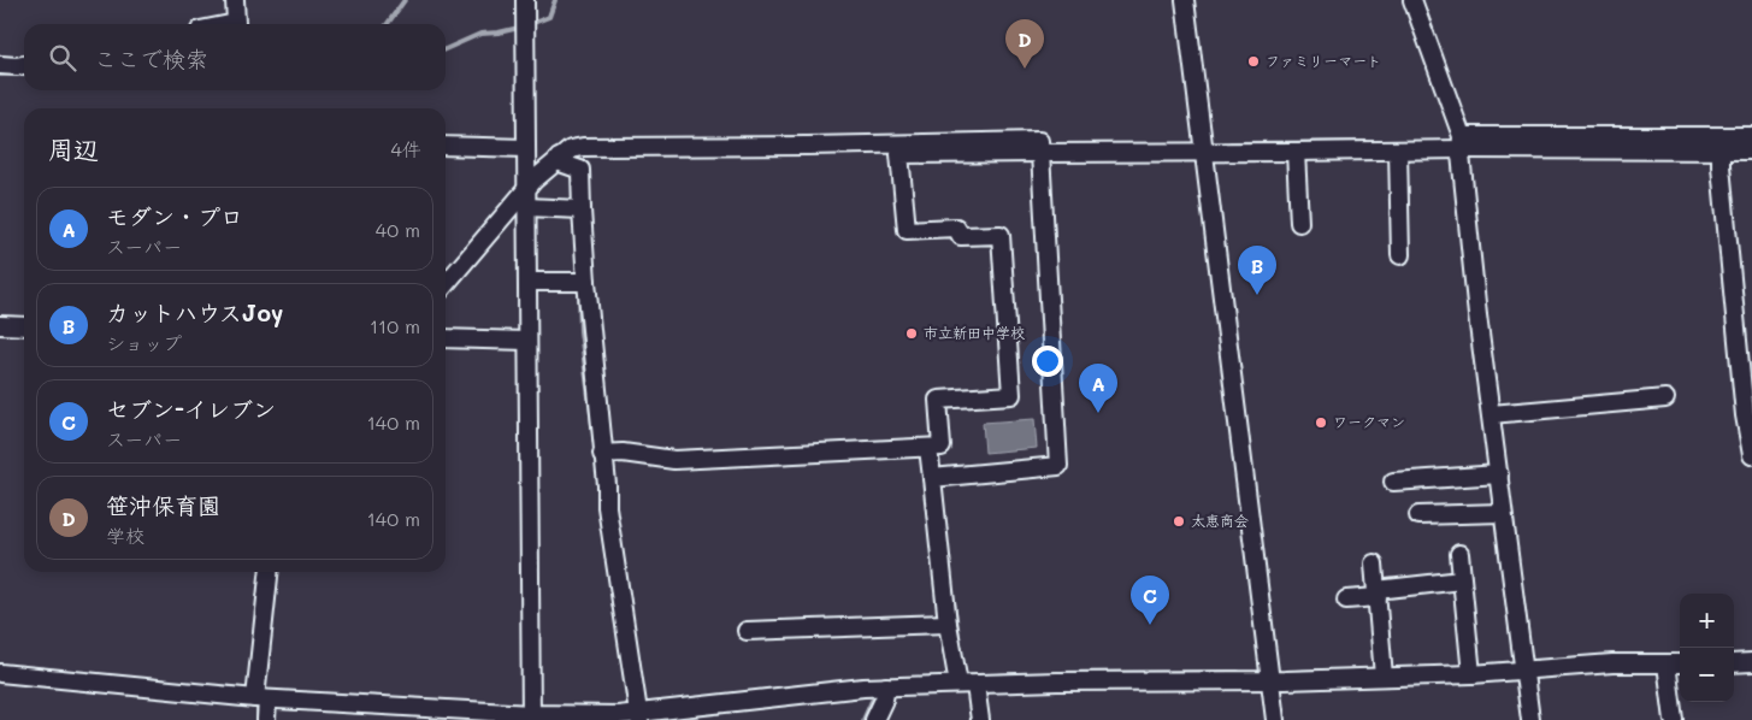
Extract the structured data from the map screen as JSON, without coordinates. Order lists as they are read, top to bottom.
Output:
{
  "places": [
    "ファミリーマート",
    "市立新田中学校",
    "ワークマン",
    "太恵商会"
  ],
  "page": {
    "pins": [
      "D",
      "B",
      "A",
      "C"
    ],
    "search": "ここで検索",
    "heading": ["周辺", "4件"],
    "list": [
      {
        "mark": "A",
        "name": "モダン・プロ",
        "note": "スーパー",
        "value": "40 m"
      },
      {
        "mark": "B",
        "name": "カットハウスJoy",
        "note": "ショップ",
        "value": "110 m"
      },
      {
        "mark": "C",
        "name": "セブン-イレブン",
        "note": "スーパー",
        "value": "140 m"
      },
      {
        "mark": "D",
        "name": "笹沖保育園",
        "note": "学校",
        "value": "140 m"
      }
    ],
    "map_buttons": ["+", "−"]
  }
}
